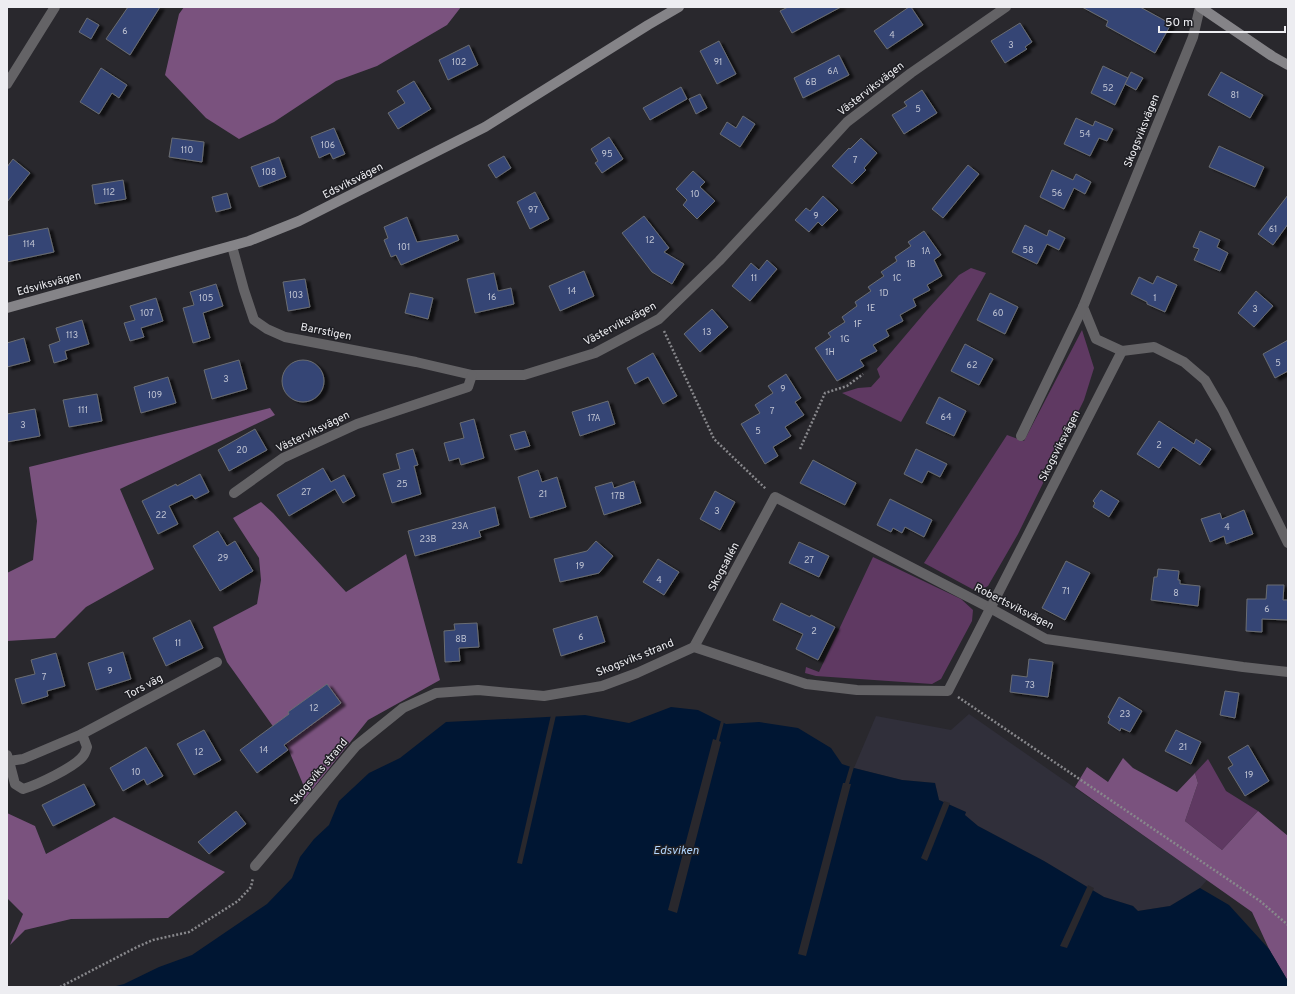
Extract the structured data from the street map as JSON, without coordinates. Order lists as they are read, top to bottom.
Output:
{
  "streets": {
    "street": [
      "Västerviksvägen",
      "Skogsviksvägen",
      "Edsviksvägen",
      "Barrstigen",
      "Skogsallén",
      "Robertsviksvägen",
      "Skogsviks strand",
      "Tors väg"
    ]
  },
  "crossings": [
    ["Västerviksvägen", "Barrstigen"],
    ["Skogsviksvägen", "Robertsviksvägen"],
    ["Edsviksvägen", "Barrstigen"],
    ["Skogsallén", "Robertsviksvägen"],
    ["Skogsallén", "Skogsviks strand"]
  ],
  "water": ["Edsviken"],
  "house_numbers": [
    "6",
    "4",
    "3",
    "102",
    "91",
    "6A",
    "6B",
    "52",
    "81",
    "5",
    "54",
    "106",
    "110",
    "95",
    "7",
    "108",
    "112",
    "56",
    "10",
    "97",
    "9",
    "61",
    "12",
    "114",
    "101",
    "58",
    "1A",
    "1B",
    "11",
    "1C",
    "14",
    "1D",
    "103",
    "16",
    "105",
    "1",
    "1E",
    "3",
    "107",
    "60",
    "1F",
    "13",
    "113",
    "1G",
    "1H",
    "5",
    "62",
    "3",
    "9",
    "109",
    "111",
    "7",
    "64",
    "17A",
    "3",
    "5",
    "2",
    "20",
    "25",
    "27",
    "21",
    "17B",
    "3",
    "22",
    "23A",
    "4",
    "23B",
    "29",
    "27",
    "19",
    "4",
    "71",
    "8",
    "6",
    "2",
    "6",
    "8B",
    "11",
    "9",
    "7",
    "73",
    "12",
    "23",
    "21",
    "14",
    "12",
    "10",
    "19"
  ],
  "scale_bar": "50 m"
}
